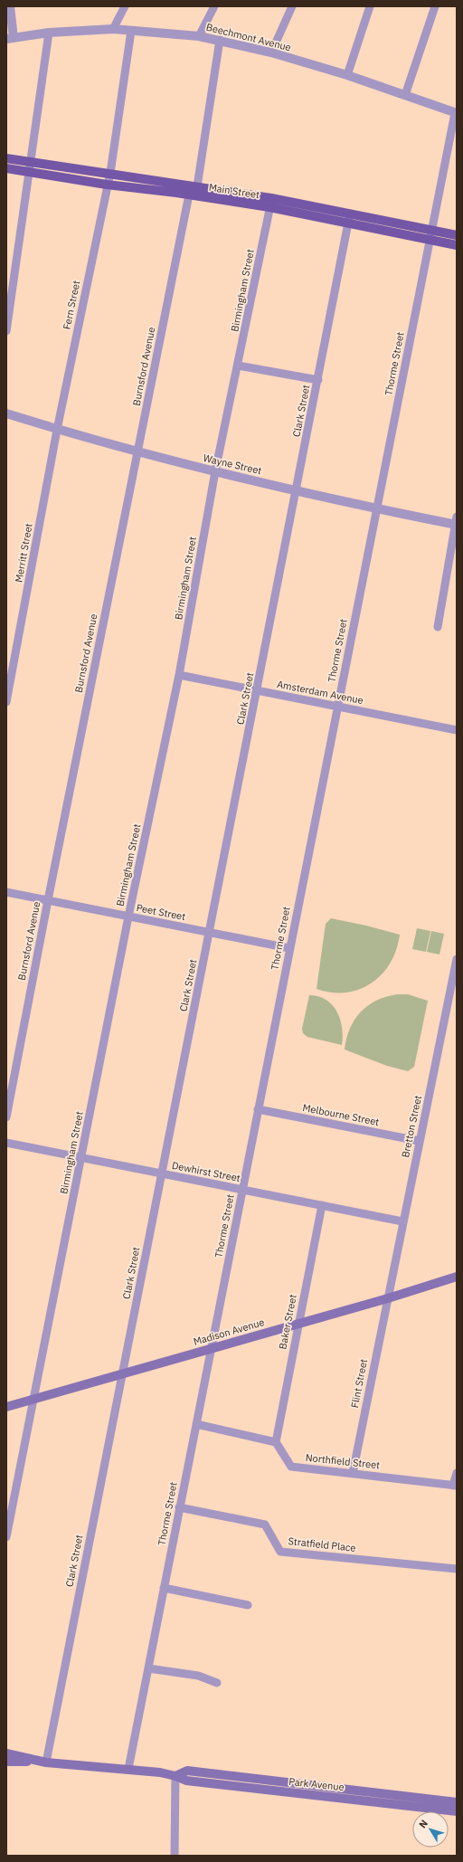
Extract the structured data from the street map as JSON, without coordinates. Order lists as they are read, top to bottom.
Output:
{
  "streets": {
    "main road": ["Main Street", "Madison Avenue", "Park Avenue"],
    "street": [
      "Beechmont Avenue",
      "Birmingham Street",
      "Fern Street",
      "Thorme Street",
      "Burnsford Avenue",
      "Clark Street",
      "Wayne Street",
      "Merritt Street",
      "Amsterdam Avenue",
      "Peet Street",
      "Melbourne Street",
      "Bretton Street",
      "Dewhirst Street",
      "Baker Street",
      "Flint Street",
      "Northfield Street",
      "Stratfield Place"
    ]
  },
  "crossings": [
    ["Beechmont Avenue", "Fern Street"],
    ["Beechmont Avenue", "Thorme Street"],
    ["Main Street", "Birmingham Street"],
    ["Main Street", "Fern Street"],
    ["Main Street", "Thorme Street"],
    ["Main Street", "Burnsford Avenue"],
    ["Main Street", "Clark Street"],
    ["Birmingham Street", "Wayne Street"],
    ["Birmingham Street", "Amsterdam Avenue"],
    ["Birmingham Street", "Peet Street"],
    ["Birmingham Street", "Dewhirst Street"],
    ["Birmingham Street", "Madison Avenue"],
    ["Fern Street", "Wayne Street"],
    ["Fern Street", "Merritt Street"],
    ["Thorme Street", "Wayne Street"],
    ["Thorme Street", "Amsterdam Avenue"],
    ["Thorme Street", "Peet Street"],
    ["Thorme Street", "Melbourne Street"],
    ["Thorme Street", "Dewhirst Street"],
    ["Thorme Street", "Madison Avenue"],
    ["Thorme Street", "Stratfield Place"],
    ["Thorme Street", "Park Avenue"],
    ["Burnsford Avenue", "Wayne Street"],
    ["Burnsford Avenue", "Peet Street"],
    ["Clark Street", "Wayne Street"],
    ["Clark Street", "Amsterdam Avenue"],
    ["Clark Street", "Peet Street"],
    ["Clark Street", "Dewhirst Street"],
    ["Clark Street", "Madison Avenue"],
    ["Clark Street", "Park Avenue"],
    ["Wayne Street", "Merritt Street"],
    ["Melbourne Street", "Bretton Street"],
    ["Bretton Street", "Dewhirst Street"],
    ["Bretton Street", "Madison Avenue"],
    ["Bretton Street", "Flint Street"],
    ["Dewhirst Street", "Baker Street"],
    ["Baker Street", "Madison Avenue"],
    ["Baker Street", "Northfield Street"],
    ["Madison Avenue", "Flint Street"],
    ["Flint Street", "Northfield Street"]
  ],
  "north": "top left"
}
